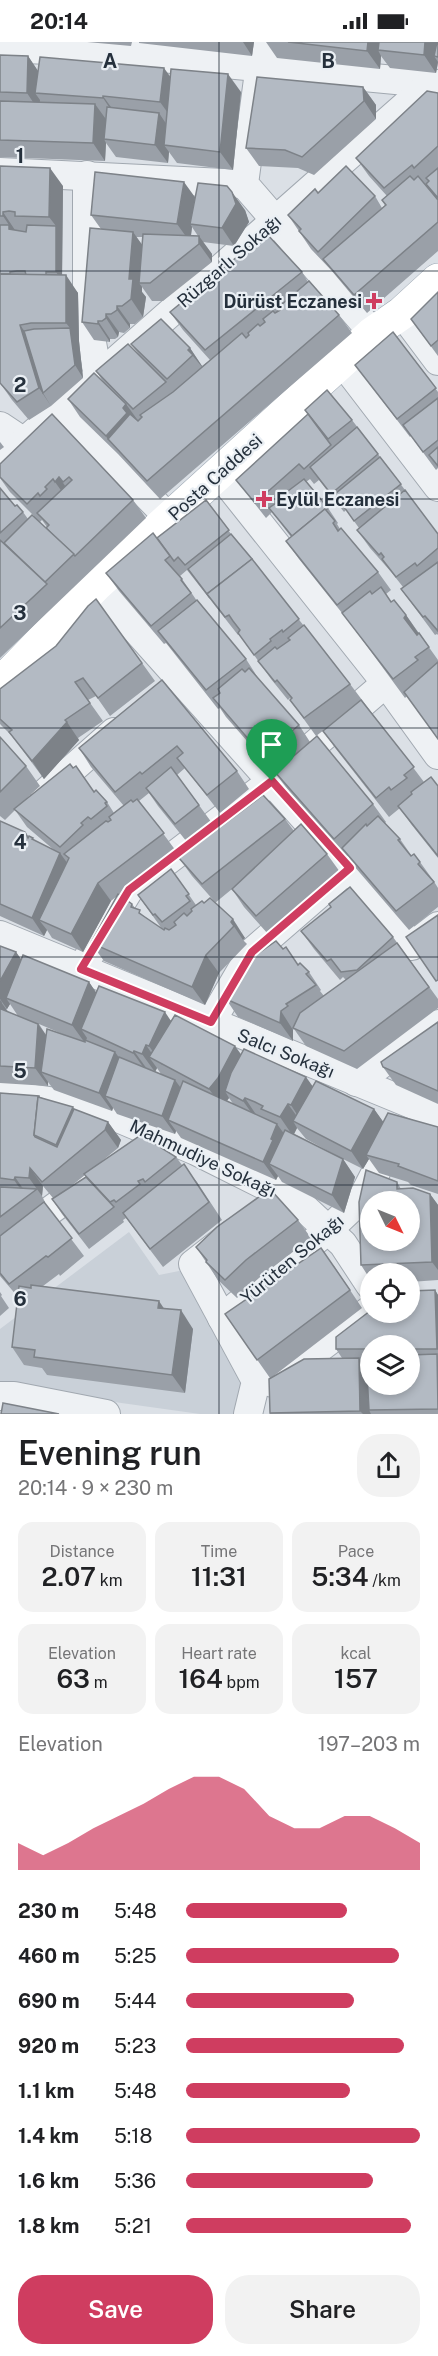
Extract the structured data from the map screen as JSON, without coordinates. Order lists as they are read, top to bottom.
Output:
{
  "streets": {
    "main road": ["Posta Caddesi"],
    "street": [
      "Rüzgarlı Sokağı",
      "Salcı Sokağı",
      "Mahmudiye Sokağı",
      "Yürüten Sokağı"
    ]
  },
  "crossings": [
    ["Salcı Sokağı", "Yürüten Sokağı"],
    ["Mahmudiye Sokağı", "Yürüten Sokağı"]
  ],
  "places": {
    "health": ["Dürüst Eczanesi", "Eylül Eczanesi"]
  },
  "north": "bottom right",
  "page": {
    "status": "20:14",
    "heading": ["Evening run", "20:14 · 9 × 230 m"],
    "stats": [
      ["Distance", "2.07 km"],
      ["Time", "11:31"],
      ["Pace", "5:34 /km"],
      ["Elevation", "63 m"],
      ["Heart rate", "164 bpm"],
      ["kcal", "157"]
    ],
    "chart": ["Elevation", "197–203 m"],
    "list": [
      {
        "name": "230 m",
        "note": "5:48"
      },
      {
        "name": "460 m",
        "note": "5:25"
      },
      {
        "name": "690 m",
        "note": "5:44"
      },
      {
        "name": "920 m",
        "note": "5:23"
      },
      {
        "name": "1.1 km",
        "note": "5:48"
      },
      {
        "name": "1.4 km",
        "note": "5:18"
      },
      {
        "name": "1.6 km",
        "note": "5:36"
      },
      {
        "name": "1.8 km",
        "note": "5:21"
      }
    ],
    "buttons": ["Save", "Share"]
  },
  "grid": {
    "columns": ["A", "B"],
    "rows": [
      "1",
      "2",
      "3",
      "4",
      "5",
      "6"
    ]
  }
}
